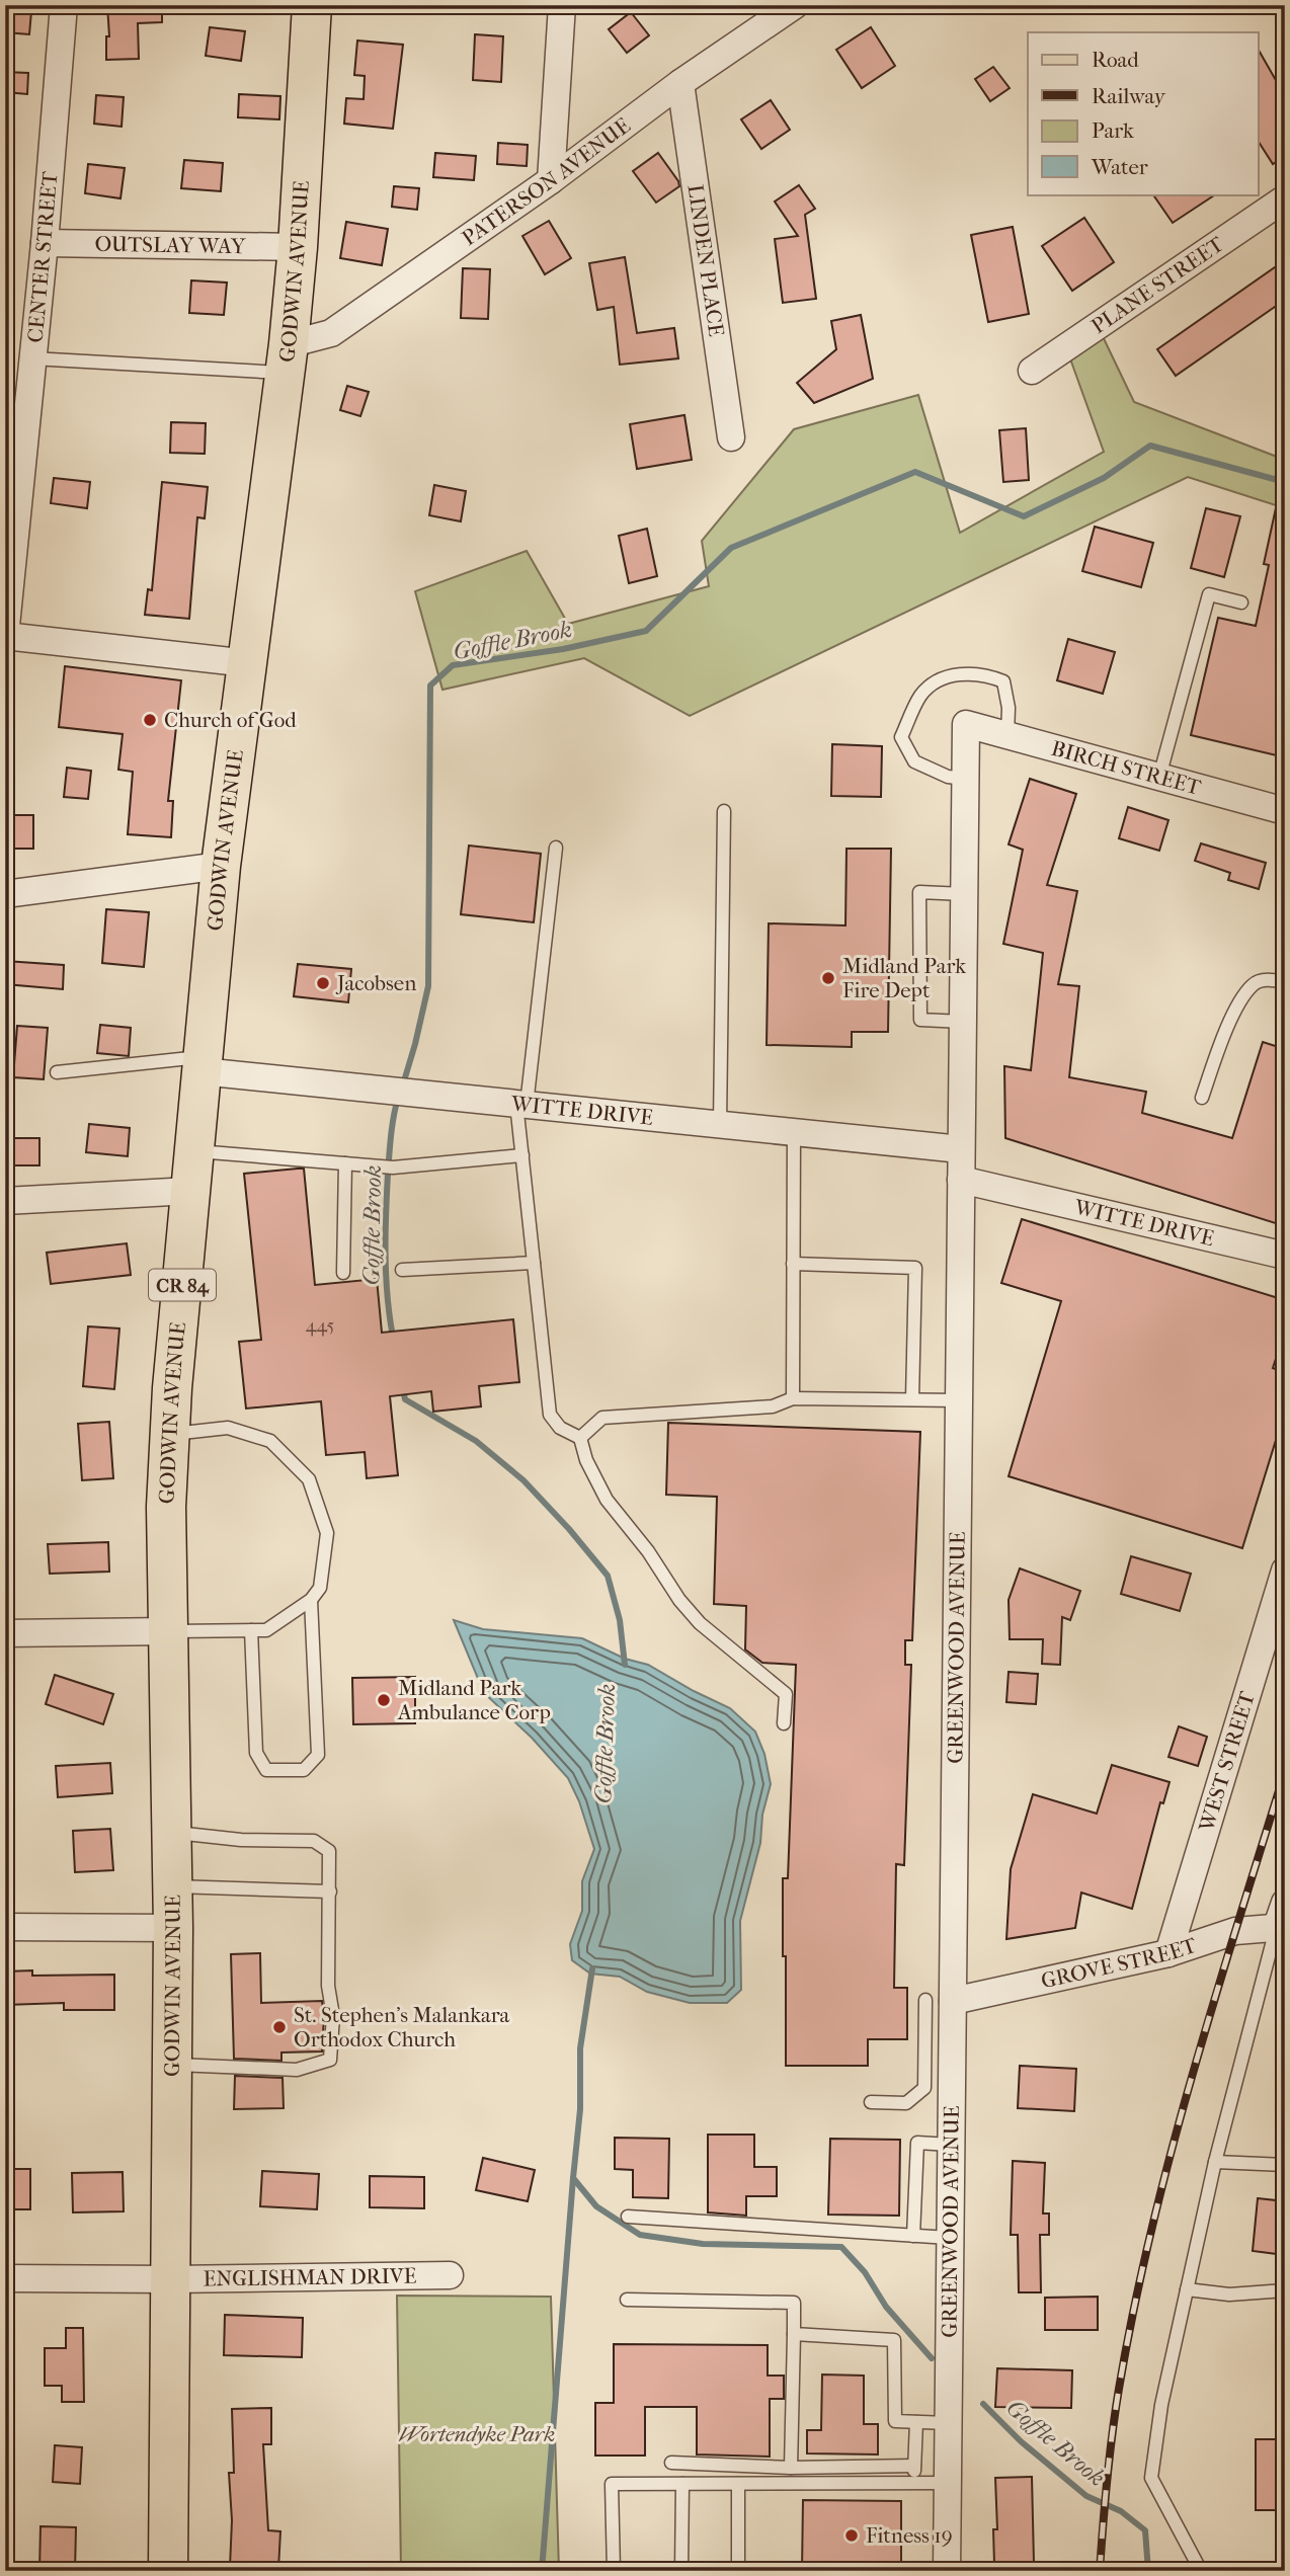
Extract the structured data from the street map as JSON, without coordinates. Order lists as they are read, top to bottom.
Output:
{
  "streets": {
    "main road": ["GODWIN AVENUE", "CR 84"],
    "street": [
      "PATERSON AVENUE",
      "OUTSLAY WAY",
      "CENTER STREET",
      "LINDEN PLACE",
      "PLANE STREET",
      "BIRCH STREET",
      "WITTE DRIVE",
      "GREENWOOD AVENUE",
      "WEST STREET",
      "GROVE STREET",
      "ENGLISHMAN DRIVE"
    ]
  },
  "crossings": [
    ["PATERSON AVENUE", "LINDEN PLACE"],
    ["PATERSON AVENUE", "GODWIN AVENUE"],
    ["OUTSLAY WAY", "CENTER STREET"],
    ["OUTSLAY WAY", "GODWIN AVENUE"],
    ["GODWIN AVENUE", "WITTE DRIVE"],
    ["GODWIN AVENUE", "ENGLISHMAN DRIVE"],
    ["BIRCH STREET", "GREENWOOD AVENUE"],
    ["WITTE DRIVE", "GREENWOOD AVENUE"],
    ["GREENWOOD AVENUE", "GROVE STREET"],
    ["WEST STREET", "GROVE STREET"]
  ],
  "water": ["Goffle Brook"],
  "parks": ["Wortendyke Park"],
  "places": [
    "Church of God",
    "Midland Park Fire Dept",
    "Jacobsen",
    "Midland Park Ambulance Corp",
    "St. Stephen's Malankara Orthodox Church",
    "Fitness 19"
  ],
  "house_numbers": ["445"],
  "legend": [
    "Road",
    "Railway",
    "Park",
    "Water"
  ]
}
